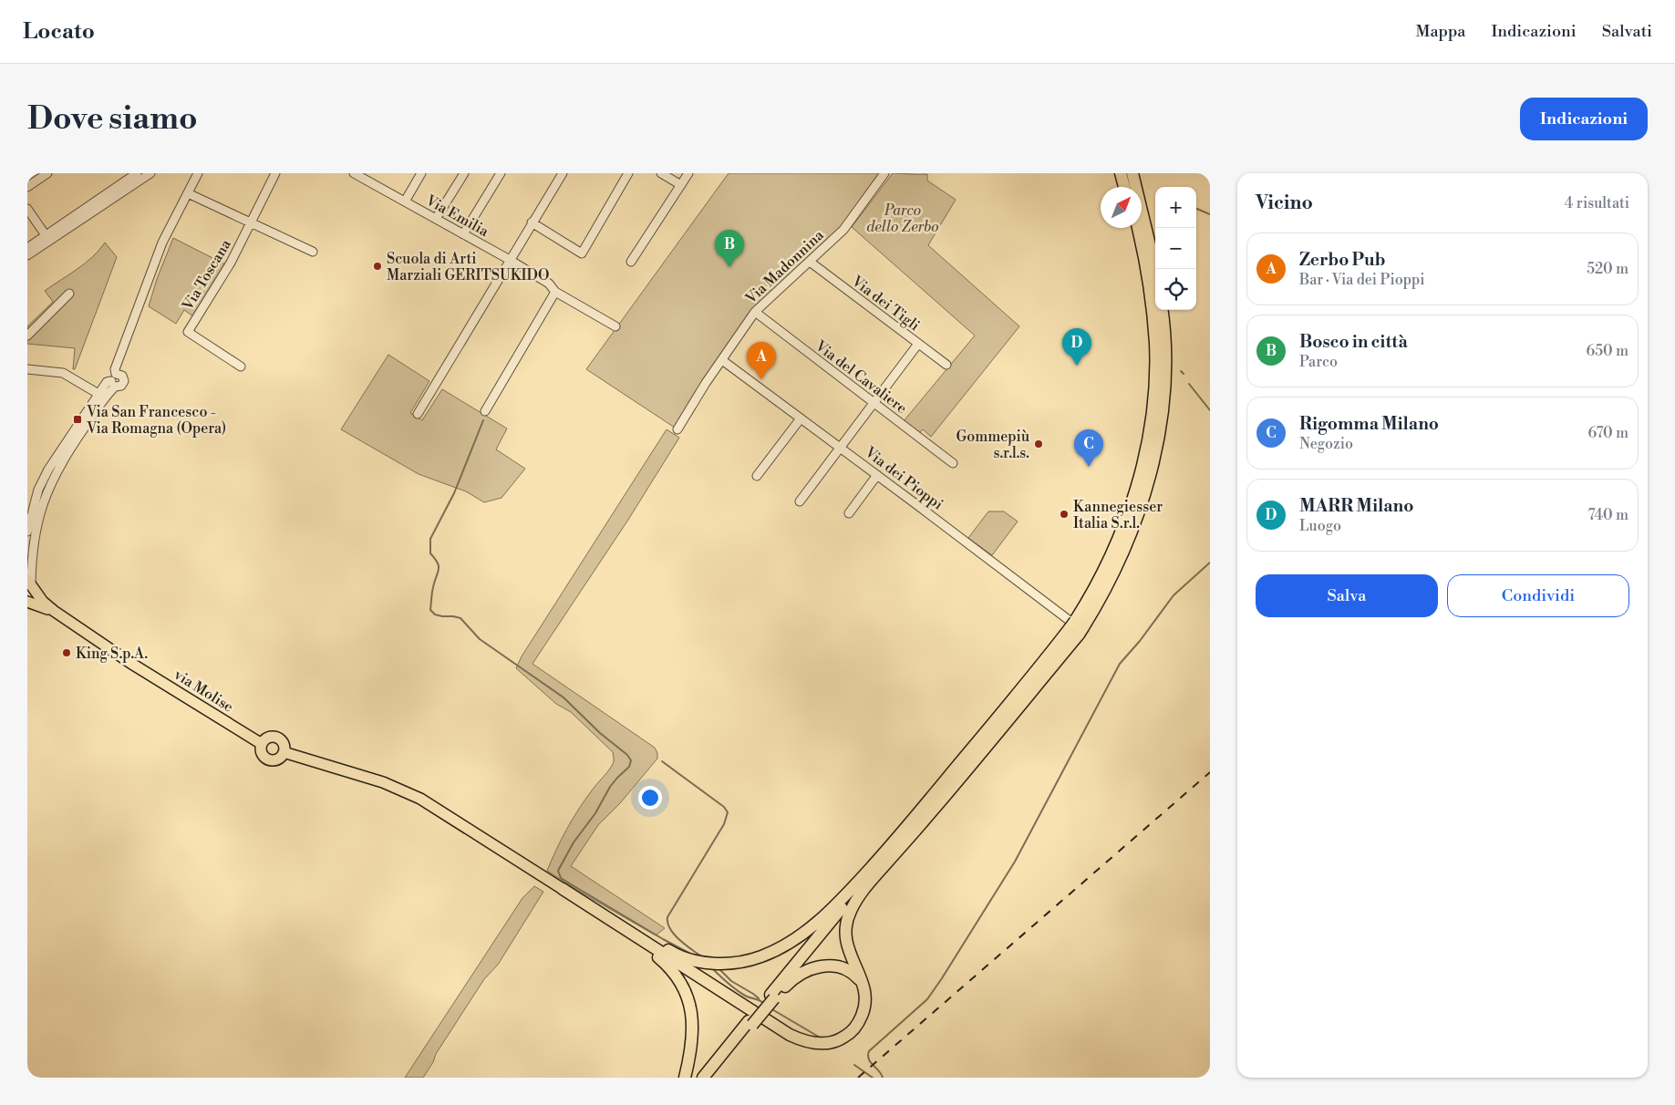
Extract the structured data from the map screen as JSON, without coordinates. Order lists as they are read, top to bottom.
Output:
{
  "streets": {
    "main road": ["via Molise"],
    "street": [
      "Via Emilia",
      "Via Madonnina",
      "Via Toscana",
      "Via dei Tigli",
      "Via del Cavaliere",
      "Via dei Pioppi"
    ]
  },
  "crossings": [
    ["Via Madonnina", "Via dei Tigli"],
    ["Via Madonnina", "Via del Cavaliere"],
    ["Via Madonnina", "Via dei Pioppi"]
  ],
  "parks": ["Parco dello Zerbo"],
  "places": {
    "other": [
      "Scuola di Arti Marziali GERITSUKIDO",
      "Gommepiù s.r.l.s.",
      "Kannegiesser Italia S.r.l.",
      "King S.p.A."
    ],
    "transit": ["Via San Francesco - Via Romagna (Opera)"]
  },
  "north": "top right",
  "page": {
    "header": "Locato",
    "nav": ["Mappa", "Indicazioni", "Salvati"],
    "buttons": [
      "Indicazioni",
      ["Salva", "Condividi"]
    ],
    "title": "Dove siamo",
    "heading": ["Vicino", "4 risultati"],
    "map_buttons": ["+", "−"],
    "pins": [
      "B",
      "D",
      "A",
      "C"
    ],
    "list": [
      {
        "mark": "A",
        "name": "Zerbo Pub",
        "note": "Bar · Via dei Pioppi",
        "value": "520 m"
      },
      {
        "mark": "B",
        "name": "Bosco in città",
        "note": "Parco",
        "value": "650 m"
      },
      {
        "mark": "C",
        "name": "Rigomma Milano",
        "note": "Negozio",
        "value": "670 m"
      },
      {
        "mark": "D",
        "name": "MARR Milano",
        "note": "Luogo",
        "value": "740 m"
      }
    ]
  }
}
